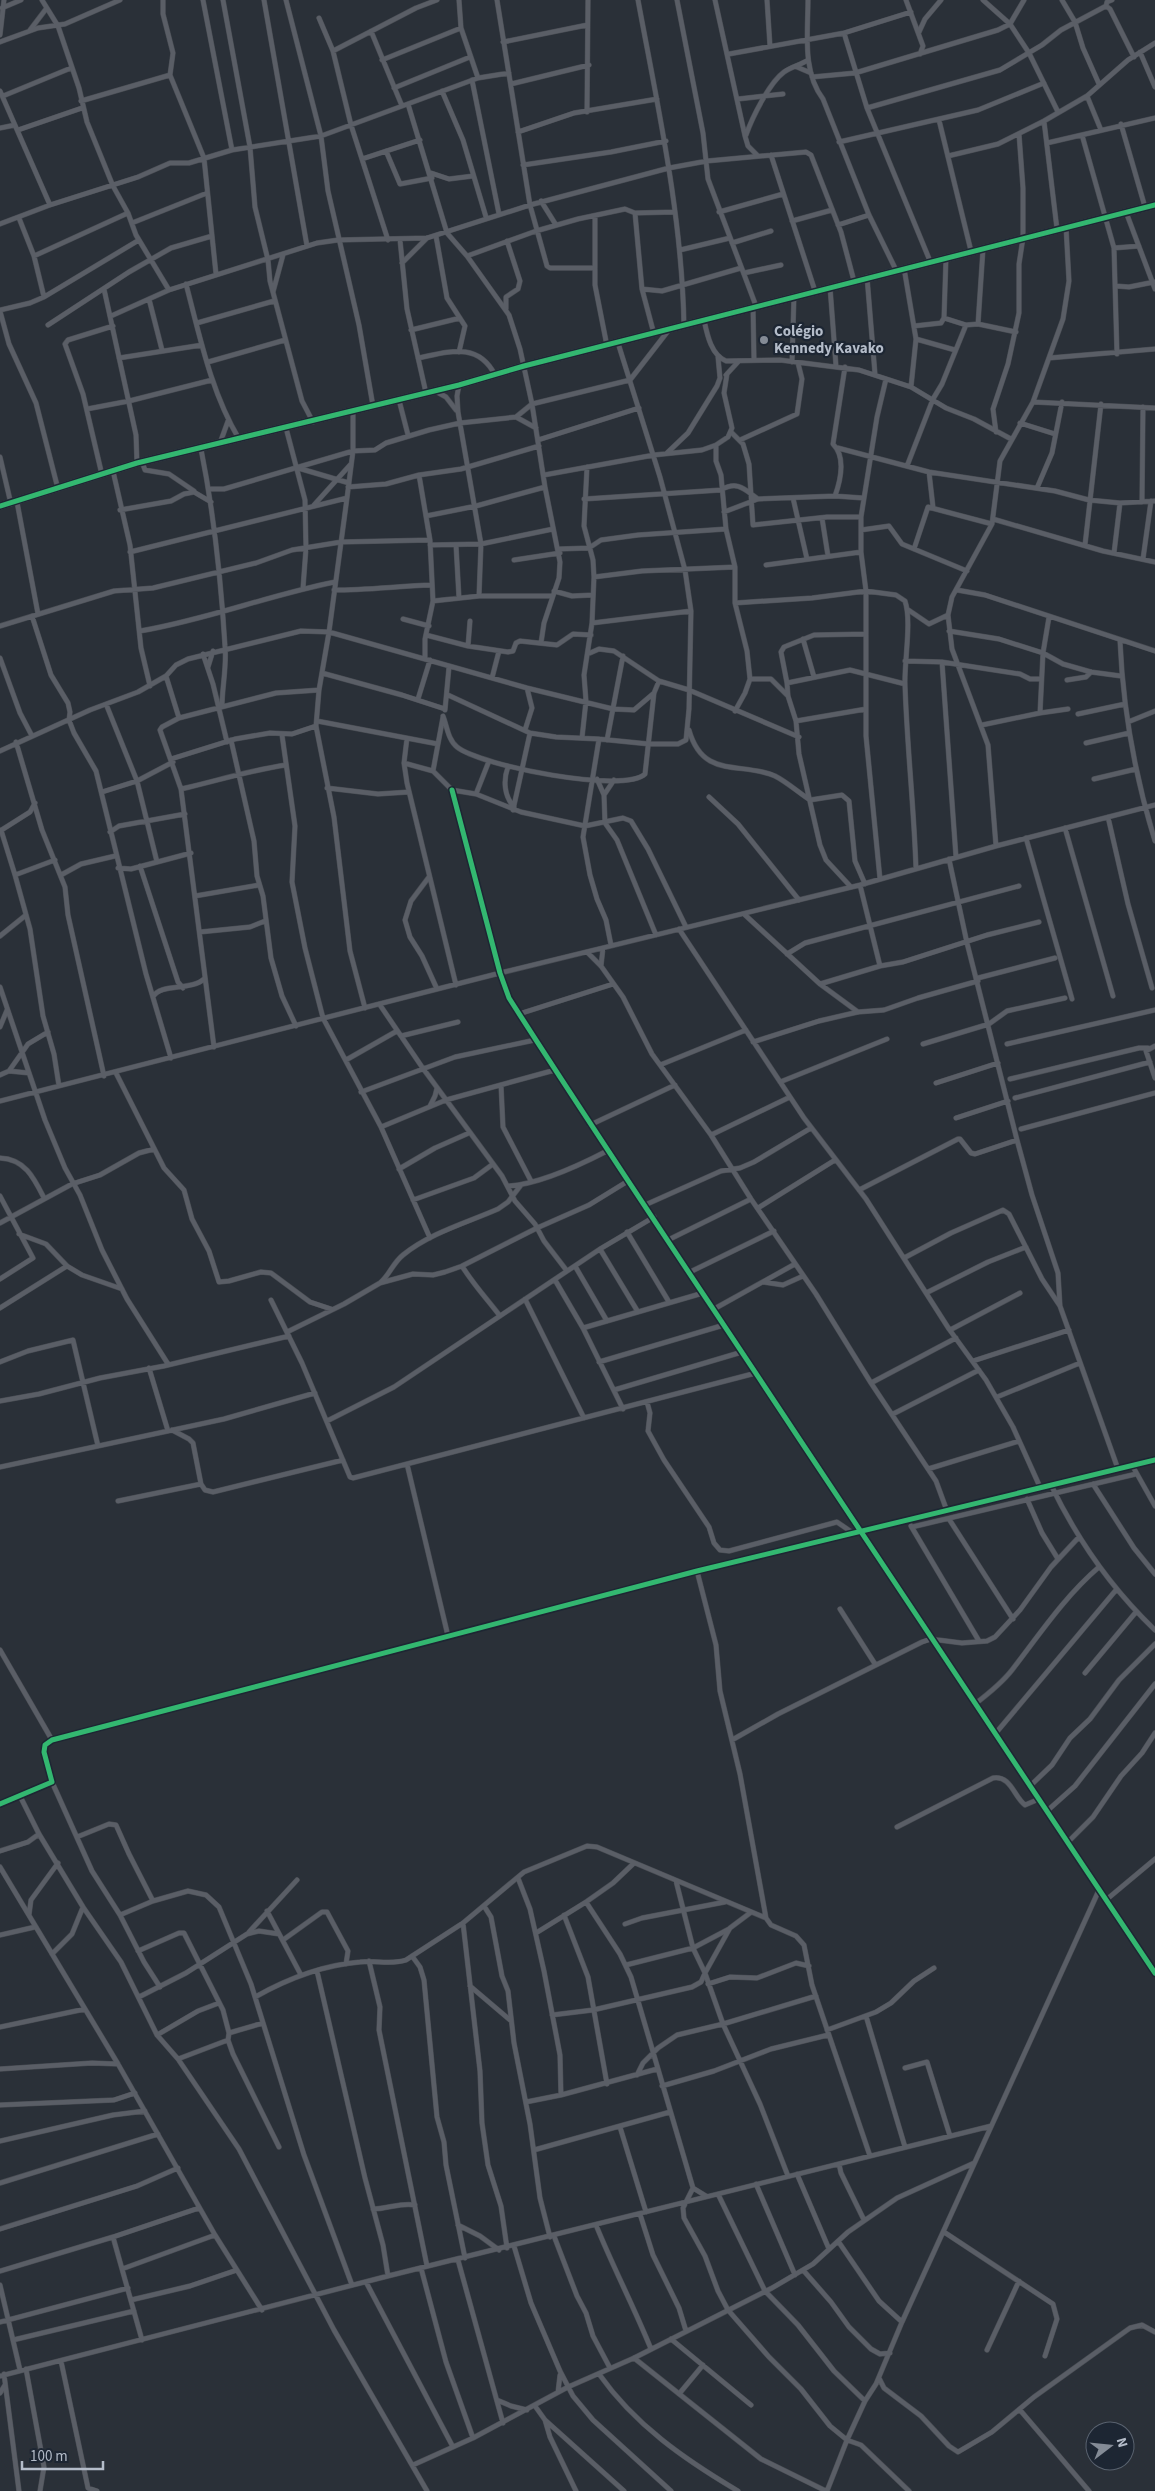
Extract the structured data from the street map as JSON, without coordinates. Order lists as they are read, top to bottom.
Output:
{
  "places": ["Colégio Kennedy Kavako"],
  "scale_bar": "100 m",
  "north": "right"
}
